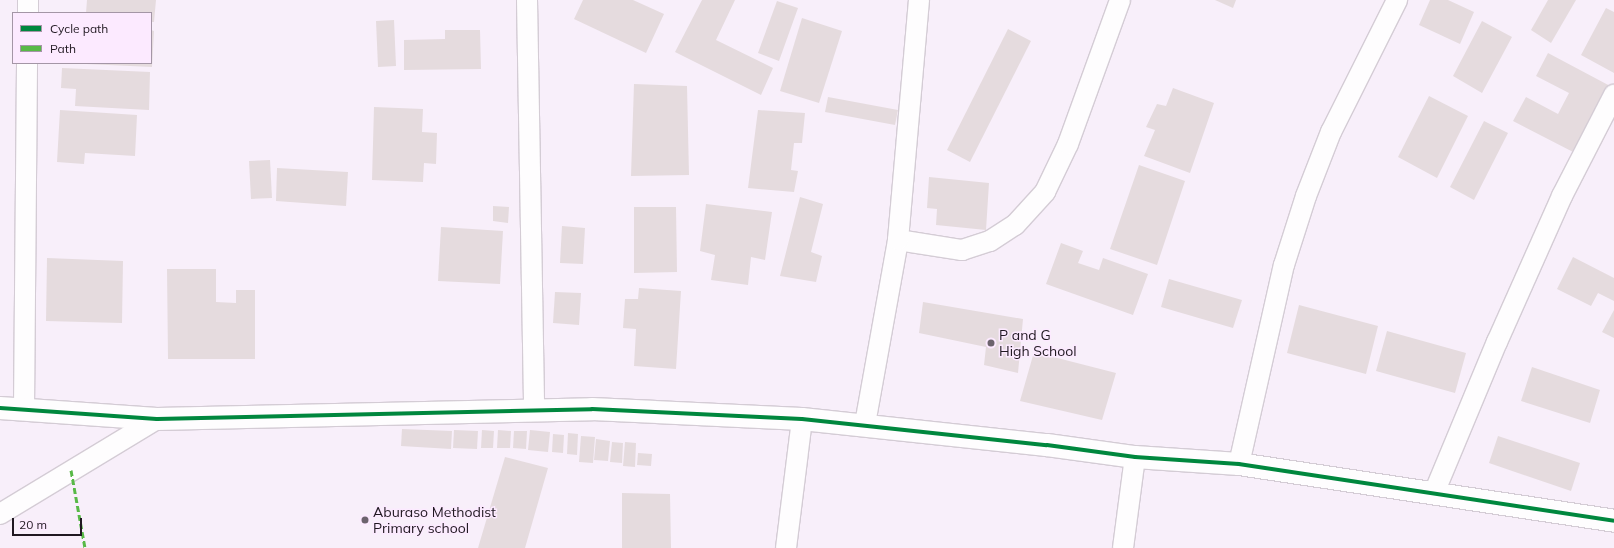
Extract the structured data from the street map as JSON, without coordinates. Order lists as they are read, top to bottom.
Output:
{
  "places": ["P and G High School", "Aburaso Methodist Primary school"],
  "legend": ["Cycle path", "Path"],
  "scale_bar": "20 m"
}
